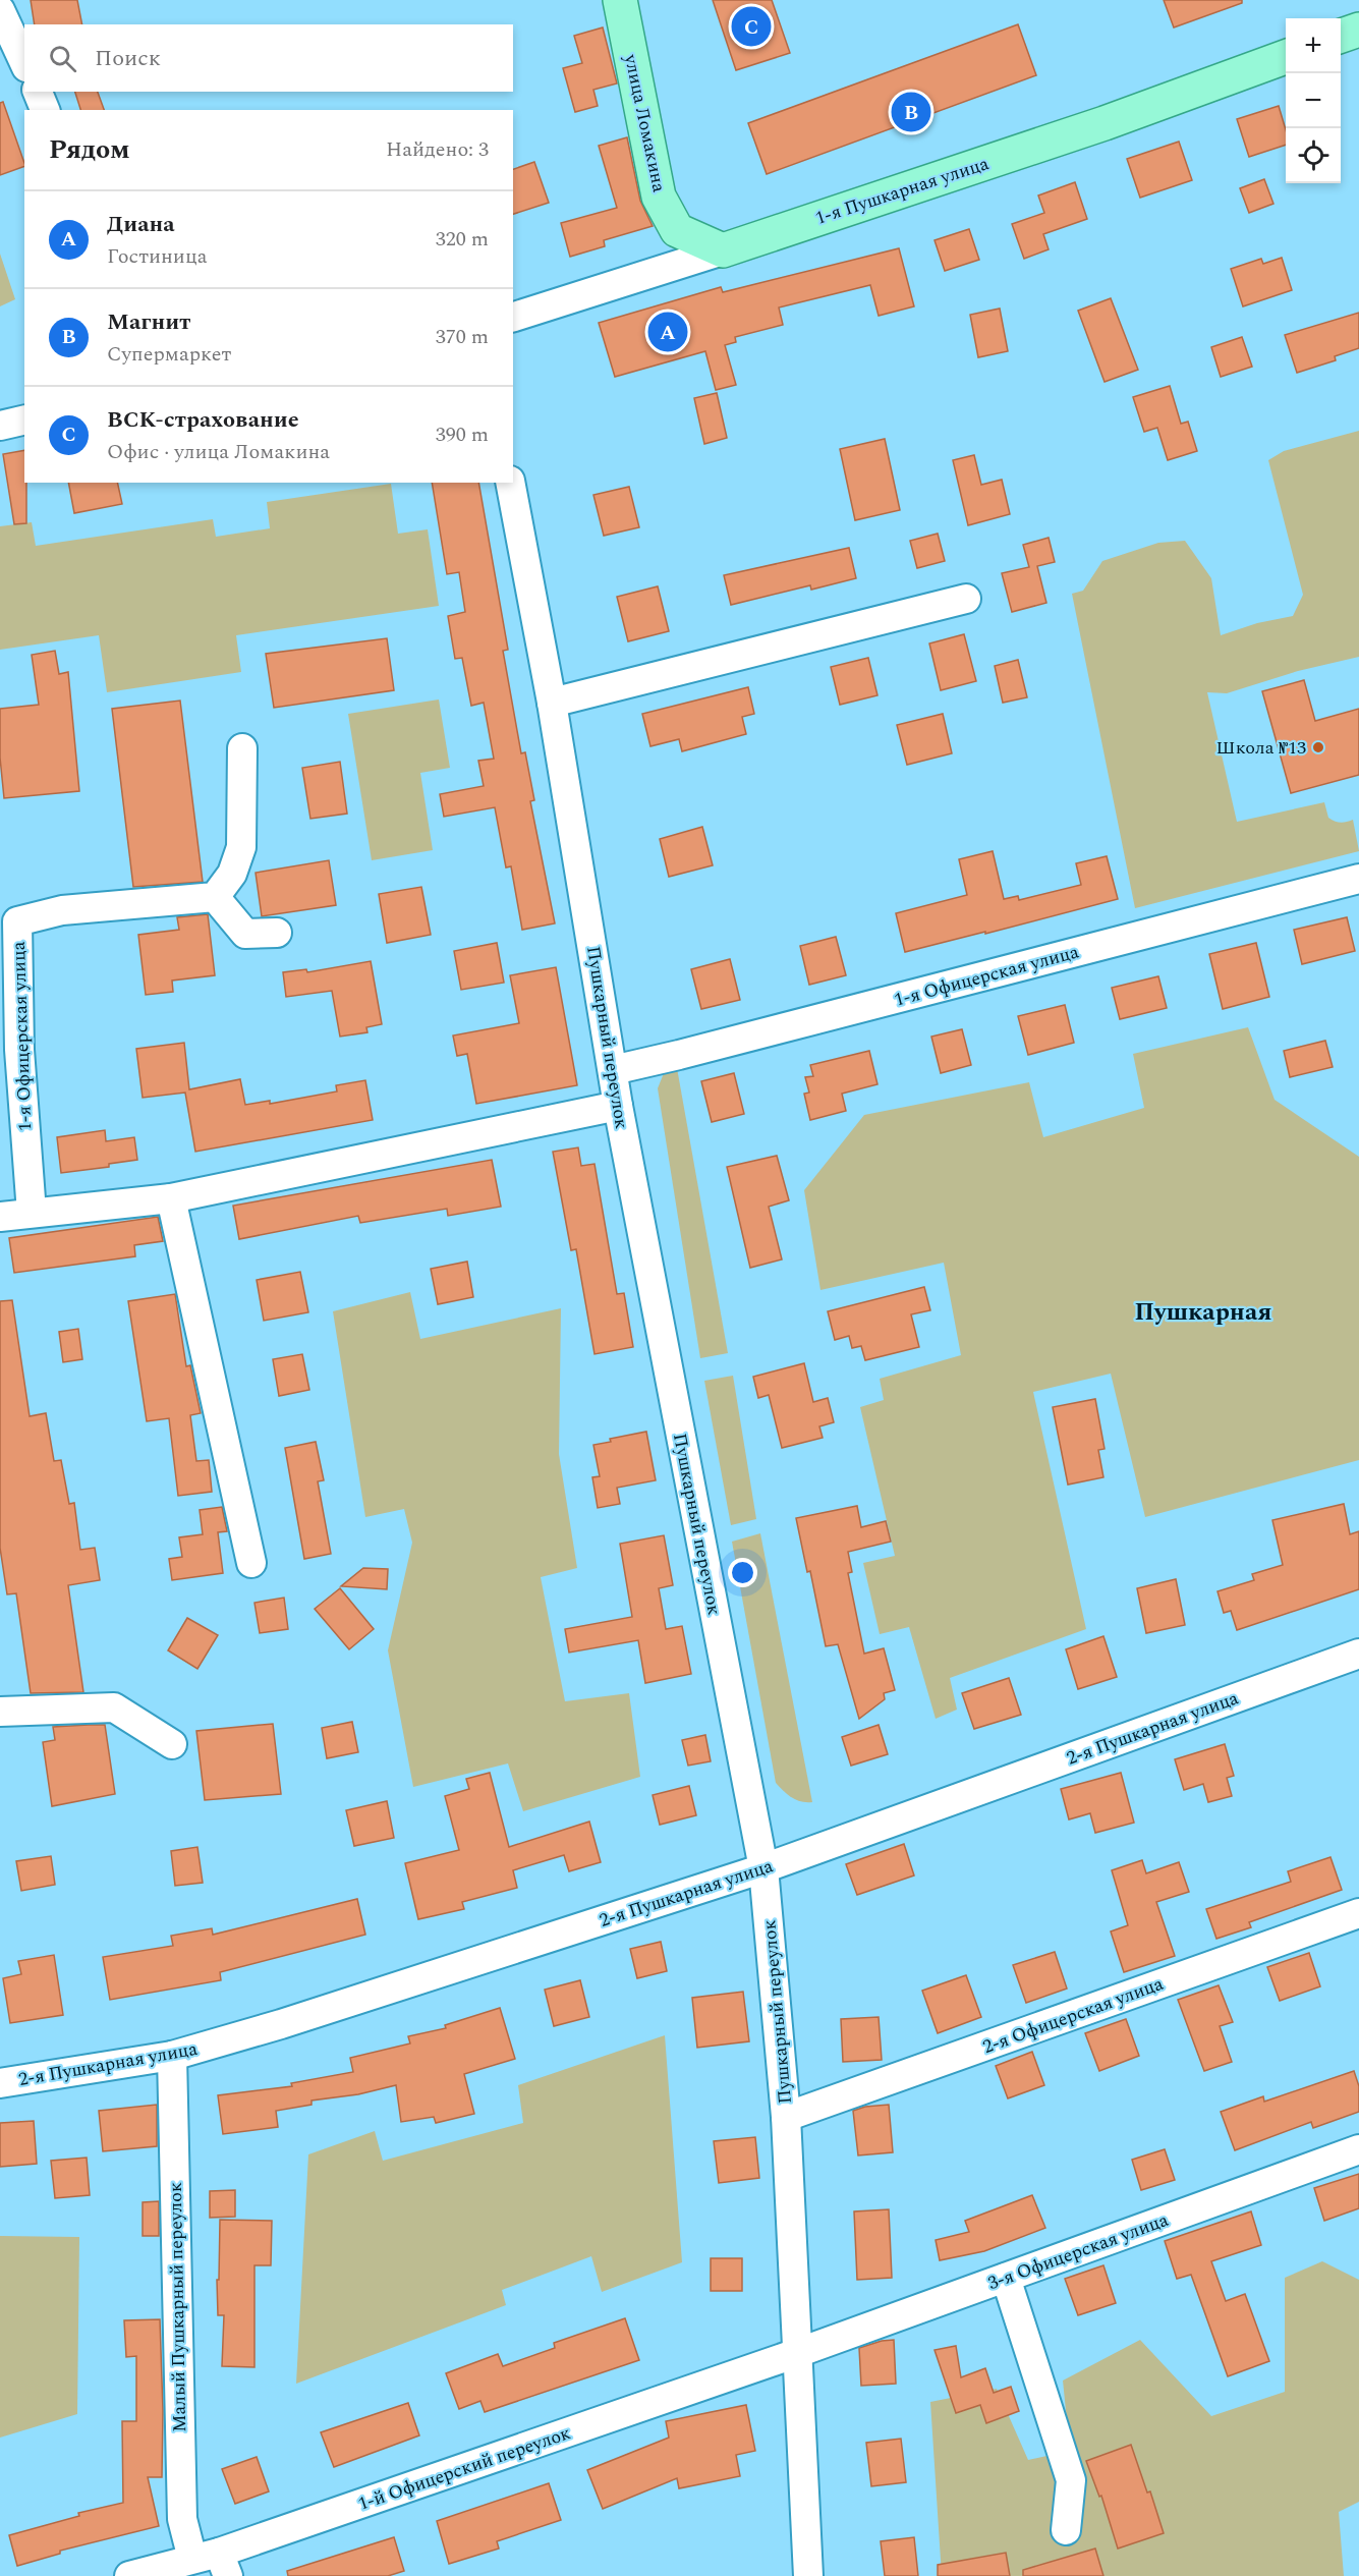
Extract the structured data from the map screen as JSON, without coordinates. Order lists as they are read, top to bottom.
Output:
{
  "streets": {
    "main road": ["улица Ломакина", "1-я Пушкарная улица"],
    "street": [
      "1-я Офицерская улица",
      "Пушкарный переулок",
      "2-я Пушкарная улица",
      "2-я Офицерская улица",
      "3-я Офицерская улица",
      "Малый Пушкарный переулок",
      "1-й Офицерский переулок"
    ]
  },
  "crossings": [
    ["улица Ломакина", "1-я Пушкарная улица"],
    ["1-я Офицерская улица", "Пушкарный переулок"],
    ["Пушкарный переулок", "2-я Пушкарная улица"],
    ["Пушкарный переулок", "2-я Офицерская улица"],
    ["Пушкарный переулок", "3-я Офицерская улица"],
    ["Пушкарный переулок", "1-й Офицерский переулок"],
    ["2-я Пушкарная улица", "Малый Пушкарный переулок"],
    ["3-я Офицерская улица", "1-й Офицерский переулок"],
    ["Малый Пушкарный переулок", "1-й Офицерский переулок"]
  ],
  "districts": ["Пушкарная"],
  "places": ["Школа №13"],
  "page": {
    "pins": ["C", "B", "A"],
    "map_buttons": ["+", "−"],
    "search": "Поиск",
    "heading": ["Рядом", "Найдено: 3"],
    "list": [
      {
        "mark": "A",
        "name": "Диана",
        "note": "Гостиница",
        "value": "320 m"
      },
      {
        "mark": "B",
        "name": "Магнит",
        "note": "Супермаркет",
        "value": "370 m"
      },
      {
        "mark": "C",
        "name": "ВСК-страхование",
        "note": "Офис · улица Ломакина",
        "value": "390 m"
      }
    ]
  }
}
